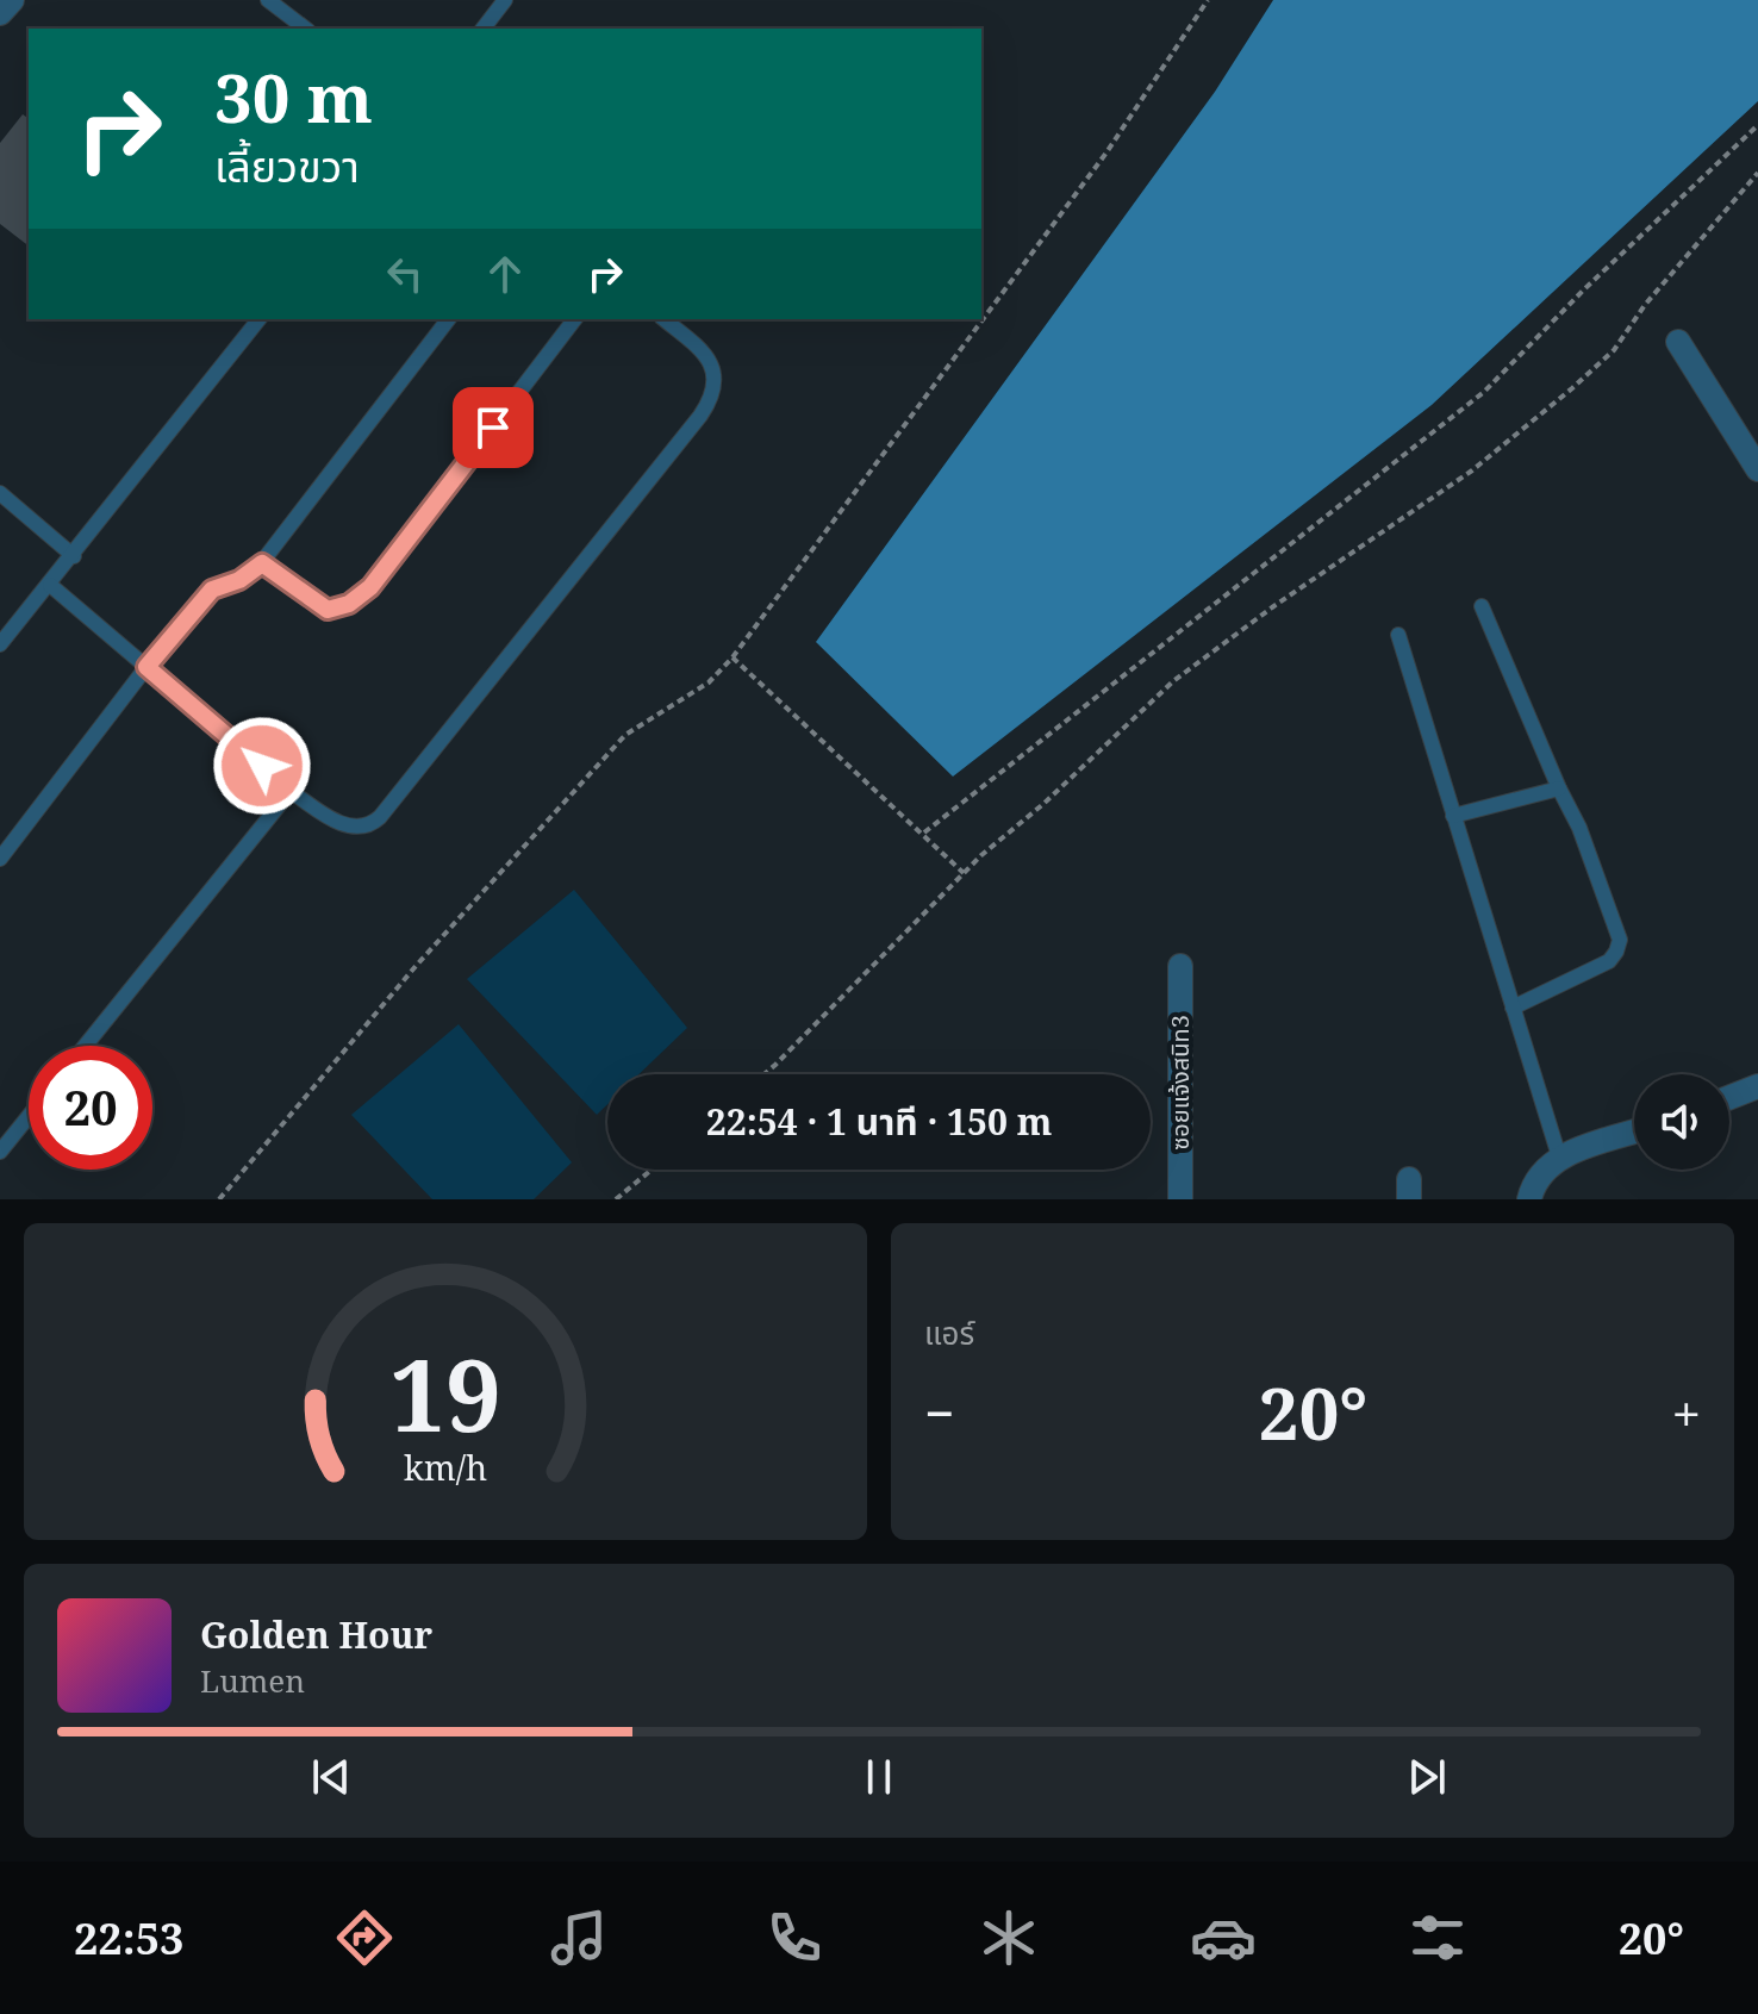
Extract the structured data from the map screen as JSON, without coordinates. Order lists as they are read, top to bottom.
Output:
{
  "streets": {
    "street": ["ซอยแจ้งสนิท3"]
  },
  "page": {
    "turn": ["30 m", "เลี้ยวขวา"],
    "limit": "20",
    "trip": "22:54 · 1 นาที · 150 m",
    "tile": "แอร์",
    "heat": ["−", "20°", "+"],
    "song": ["Golden Hour", "Lumen"],
    "tabs": ["22:53", "20°"],
    "gauge": ["19", "km/h"]
  }
}
